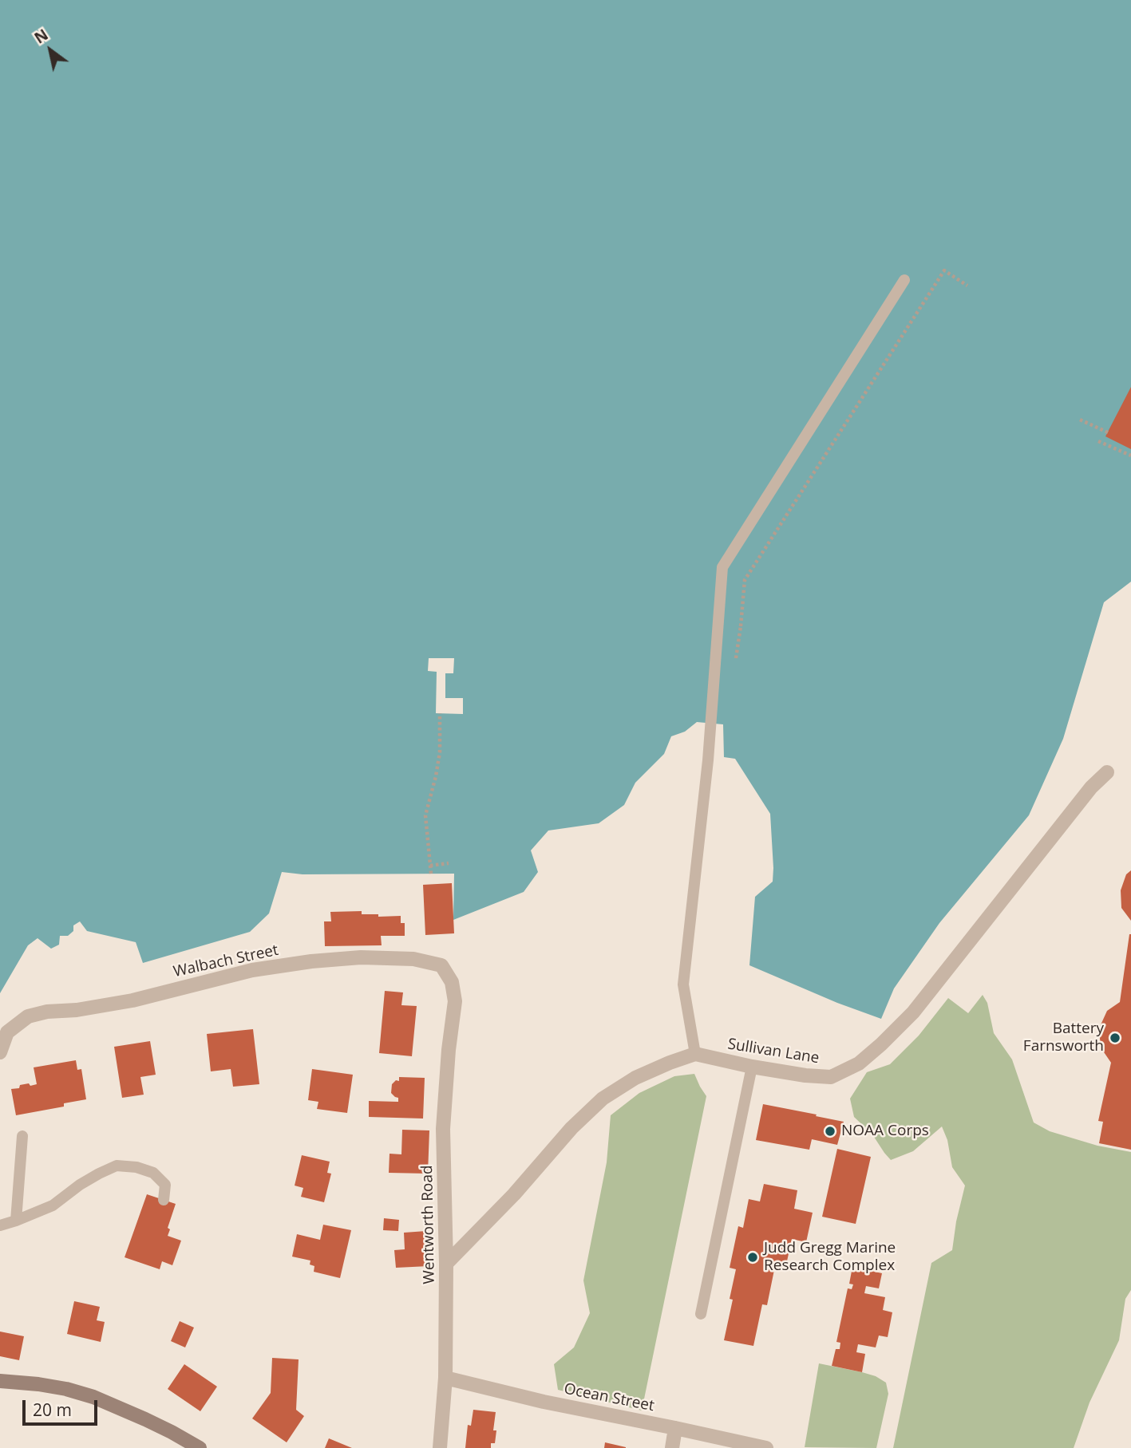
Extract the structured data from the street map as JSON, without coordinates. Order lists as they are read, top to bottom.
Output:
{
  "streets": {
    "street": [
      "Walbach Street",
      "Sullivan Lane",
      "Wentworth Road",
      "Ocean Street"
    ]
  },
  "crossings": [
    ["Walbach Street", "Wentworth Road"],
    ["Wentworth Road", "Ocean Street"]
  ],
  "places": ["Battery Farnsworth", "NOAA Corps", "Judd Gregg Marine Research Complex"],
  "scale_bar": "20 m",
  "north": "top left"
}
